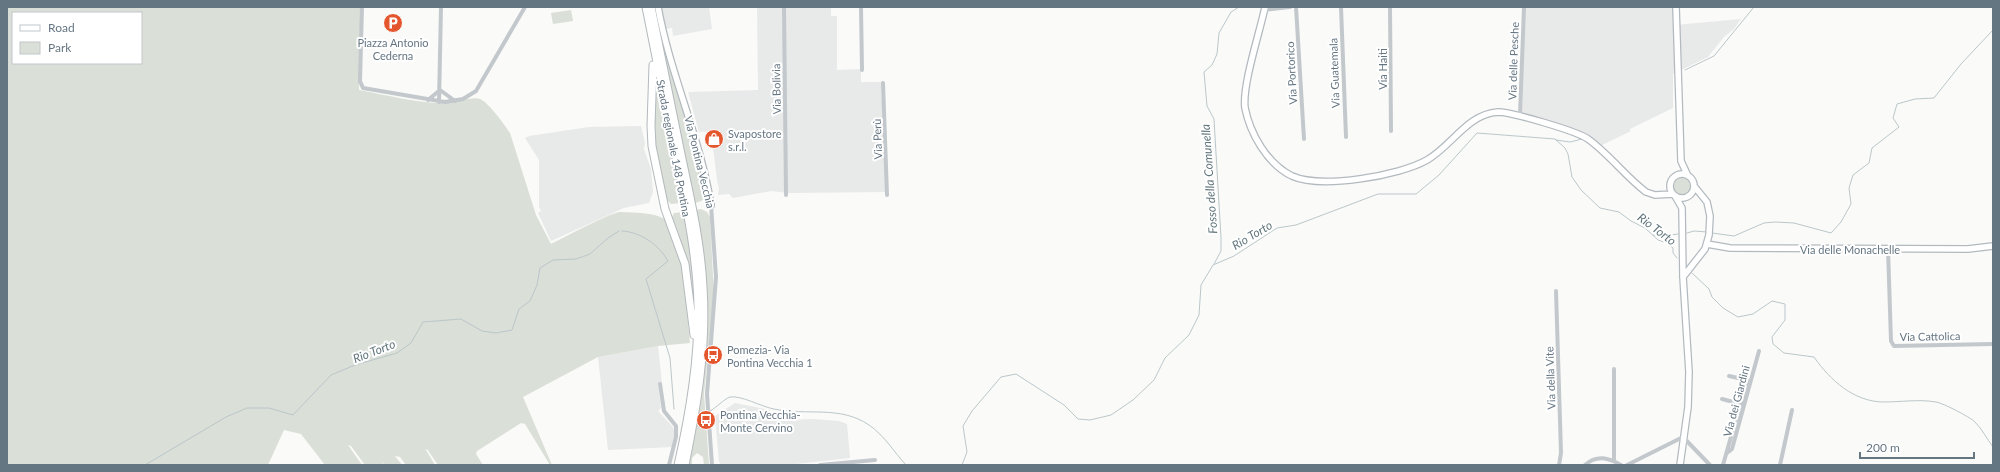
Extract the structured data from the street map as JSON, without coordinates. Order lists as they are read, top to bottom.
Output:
{
  "streets": {
    "highway": ["Strada regionale 148 Pontina"],
    "street": [
      "Via delle Pesche",
      "Via Haiti",
      "Via Portorico",
      "Via Guatemala",
      "Via Bolivia",
      "Via Perù",
      "Via Pontina Vecchia",
      "Via delle Monachelle",
      "Via Cattolica",
      "Via della Vite",
      "Via dei Giardini"
    ]
  },
  "crossings": [
    ["Via delle Monachelle", "Via Cattolica"]
  ],
  "water": ["Fosso della Comunella", "Rio Torto"],
  "places": {
    "parking": ["Piazza Antonio Cederna"],
    "shop": ["Svapostore s.r.l."],
    "bus stop": ["Pomezia- Via Pontina Vecchia 1", "Pontina Vecchia- Monte Cervino"]
  },
  "legend": ["Road", "Park"],
  "scale_bar": "200 m"
}
